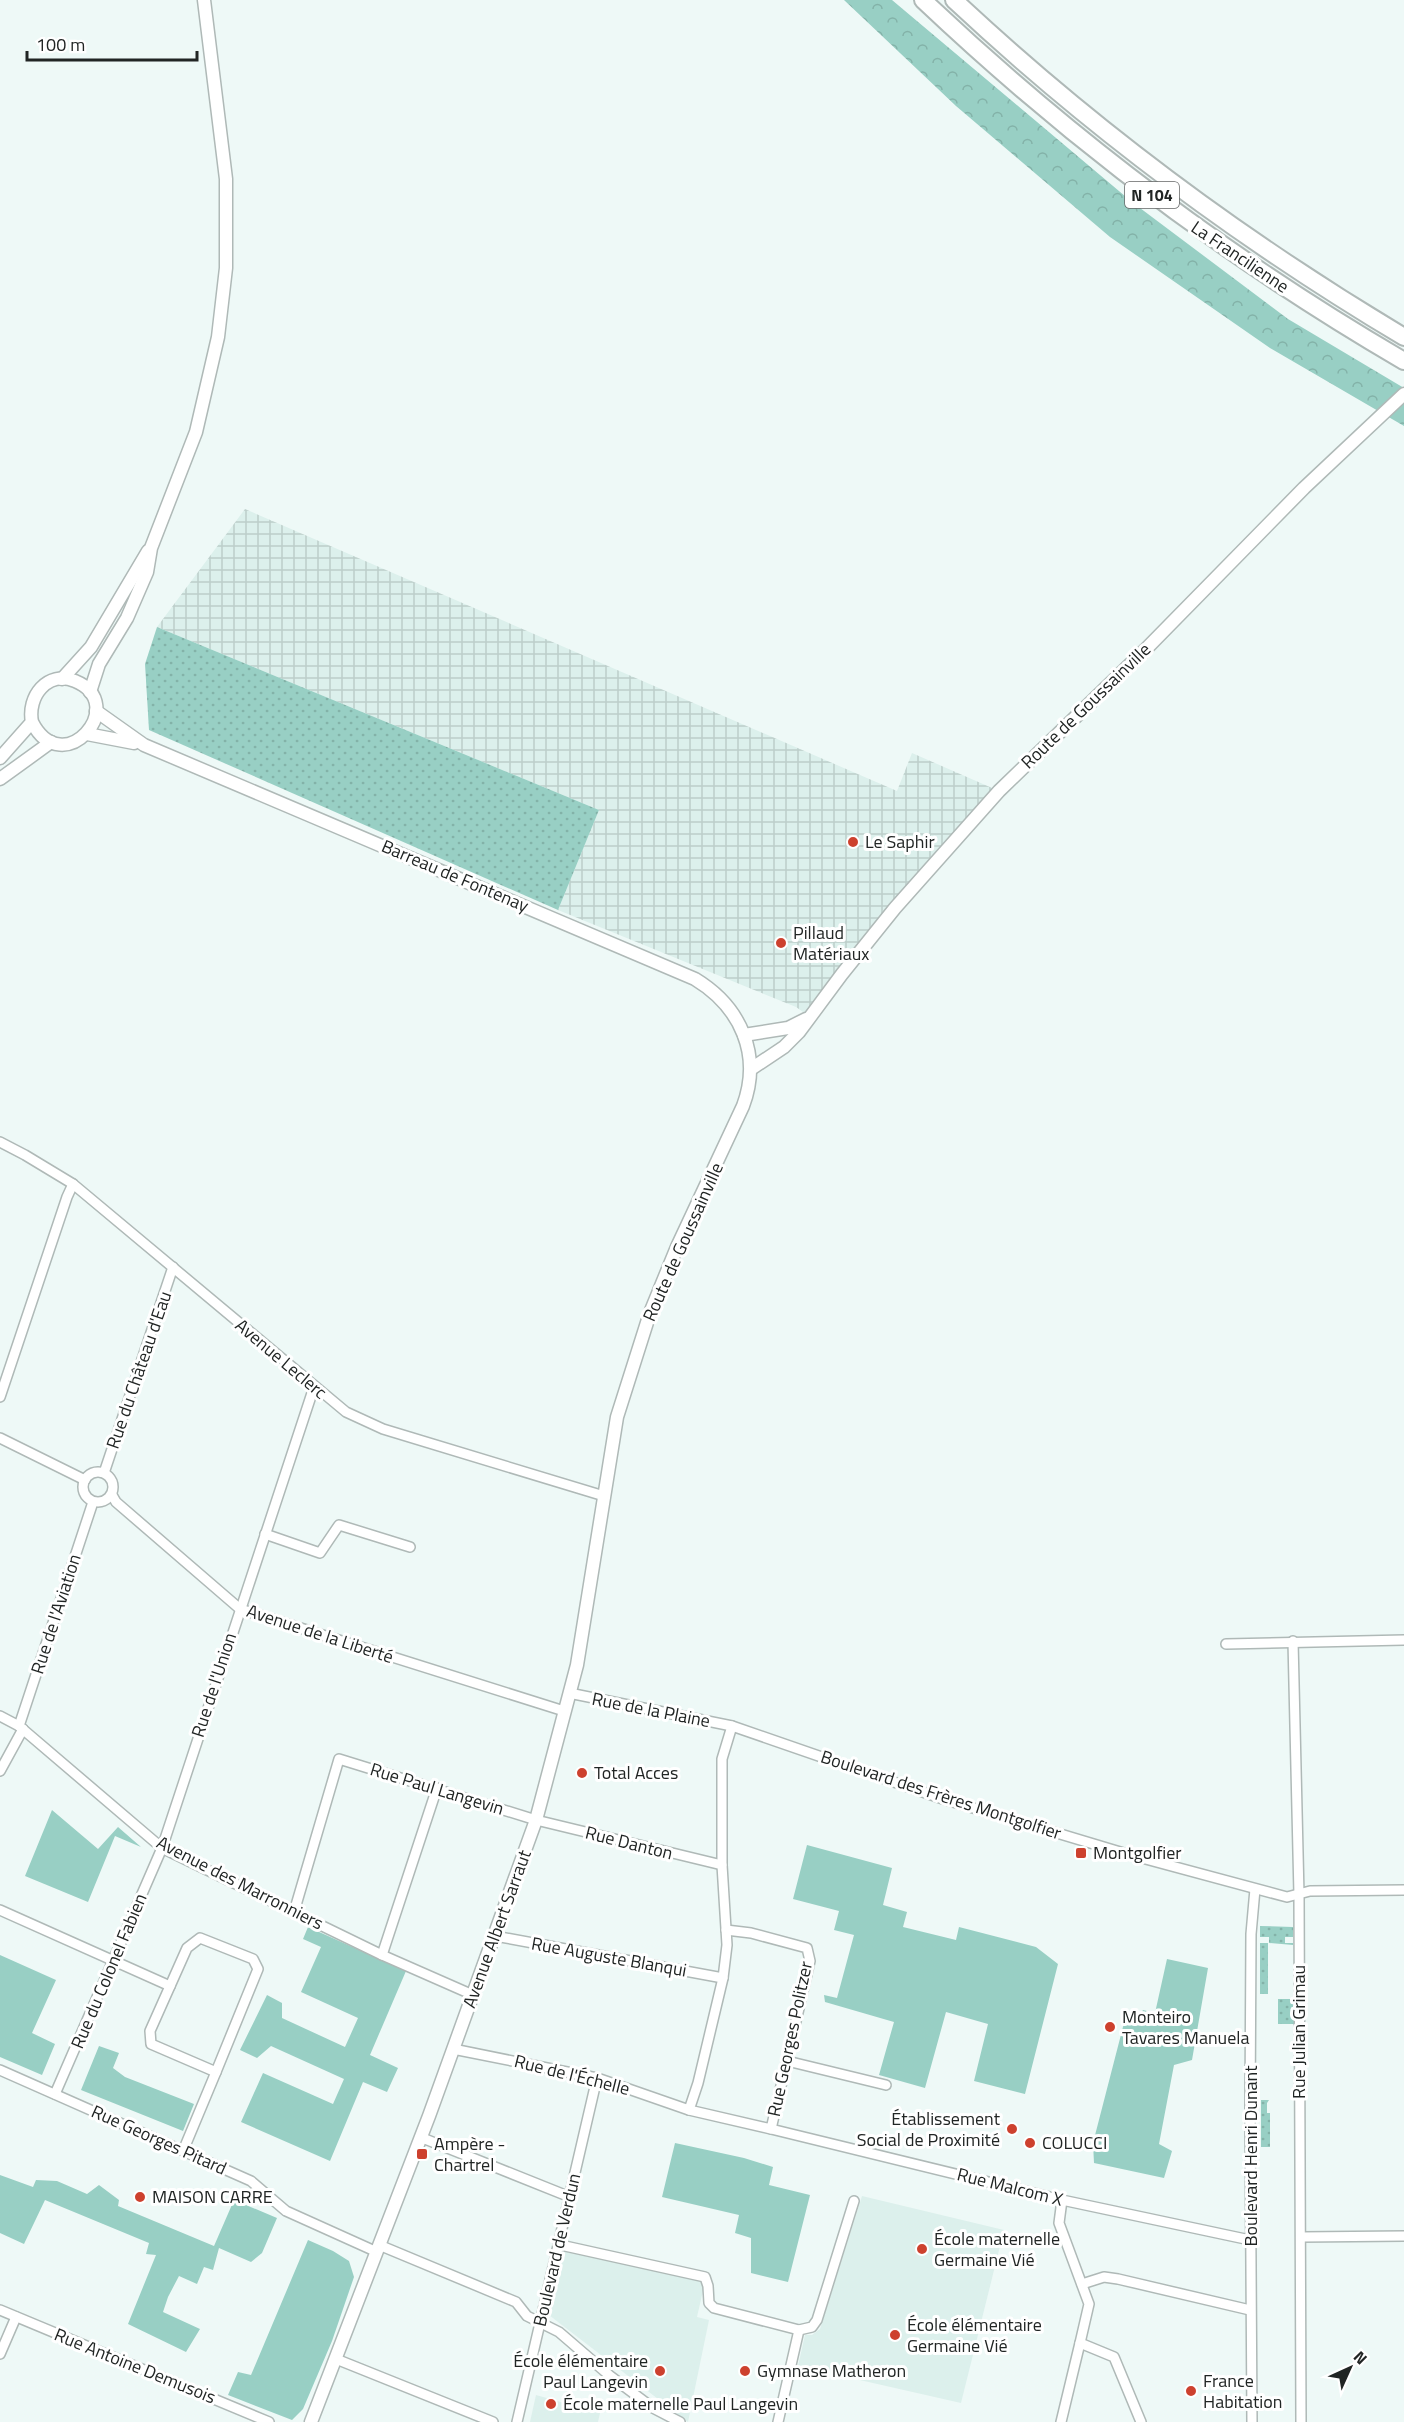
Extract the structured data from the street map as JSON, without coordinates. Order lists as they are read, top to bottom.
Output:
{
  "streets": {
    "highway": ["N 104", "La Francilienne"],
    "street": [
      "Route de Goussainville",
      "Barreau de Fontenay",
      "Avenue Leclerc",
      "Rue du Château d'Eau",
      "Rue de l'Aviation",
      "Avenue de la Liberté",
      "Rue de l'Union",
      "Rue de la Plaine",
      "Rue Paul Langevin",
      "Boulevard des Frères Montgolfier",
      "Rue Danton",
      "Avenue des Marronniers",
      "Avenue Albert Sarraut",
      "Rue Auguste Blanqui",
      "Rue du Colonel Fabien",
      "Rue Julian Grimau",
      "Rue Georges Politzer",
      "Rue de l'Échelle",
      "Rue Georges Pitard",
      "Boulevard Henri Dunant",
      "Rue Malcom X",
      "Boulevard de Verdun",
      "Rue Antoine Demusois"
    ]
  },
  "crossings": [
    ["Route de Goussainville", "Barreau de Fontenay"],
    ["Route de Goussainville", "Avenue Albert Sarraut"],
    ["Avenue Leclerc", "Rue du Château d'Eau"],
    ["Avenue Leclerc", "Rue de l'Union"],
    ["Avenue Leclerc", "Avenue Albert Sarraut"],
    ["Rue du Château d'Eau", "Rue de l'Aviation"],
    ["Rue du Château d'Eau", "Avenue de la Liberté"],
    ["Rue de l'Aviation", "Avenue de la Liberté"],
    ["Rue de l'Aviation", "Avenue des Marronniers"],
    ["Avenue de la Liberté", "Rue de l'Union"],
    ["Avenue de la Liberté", "Avenue Albert Sarraut"],
    ["Rue de l'Union", "Avenue des Marronniers"],
    ["Rue de l'Union", "Rue du Colonel Fabien"],
    ["Rue de la Plaine", "Boulevard des Frères Montgolfier"],
    ["Rue de la Plaine", "Avenue Albert Sarraut"],
    ["Rue Paul Langevin", "Rue Danton"],
    ["Rue Paul Langevin", "Avenue des Marronniers"],
    ["Rue Paul Langevin", "Avenue Albert Sarraut"],
    ["Boulevard des Frères Montgolfier", "Rue Julian Grimau"],
    ["Boulevard des Frères Montgolfier", "Boulevard Henri Dunant"],
    ["Rue Danton", "Avenue Albert Sarraut"],
    ["Avenue des Marronniers", "Avenue Albert Sarraut"],
    ["Avenue des Marronniers", "Rue du Colonel Fabien"],
    ["Avenue Albert Sarraut", "Rue Auguste Blanqui"],
    ["Avenue Albert Sarraut", "Rue de l'Échelle"],
    ["Avenue Albert Sarraut", "Rue Georges Pitard"],
    ["Rue du Colonel Fabien", "Rue Georges Pitard"],
    ["Rue Georges Politzer", "Rue de l'Échelle"],
    ["Rue Georges Politzer", "Rue Malcom X"],
    ["Rue de l'Échelle", "Boulevard de Verdun"],
    ["Rue Georges Pitard", "Boulevard de Verdun"],
    ["Boulevard Henri Dunant", "Rue Malcom X"]
  ],
  "places": {
    "other": [
      "Le Saphir",
      "Pillaud Matériaux",
      "Total Acces",
      "Monteiro Tavares Manuela",
      "Établissement Social de Proximité",
      "COLUCCI",
      "MAISON CARRE",
      "École maternelle Germaine Vié",
      "École élémentaire Germaine Vié",
      "École élémentaire Paul Langevin",
      "Gymnase Matheron",
      "France Habitation",
      "École maternelle Paul Langevin"
    ],
    "transit": ["Montgolfier", "Ampère - Chartrel"]
  },
  "scale_bar": "100 m",
  "north": "top right"
}
